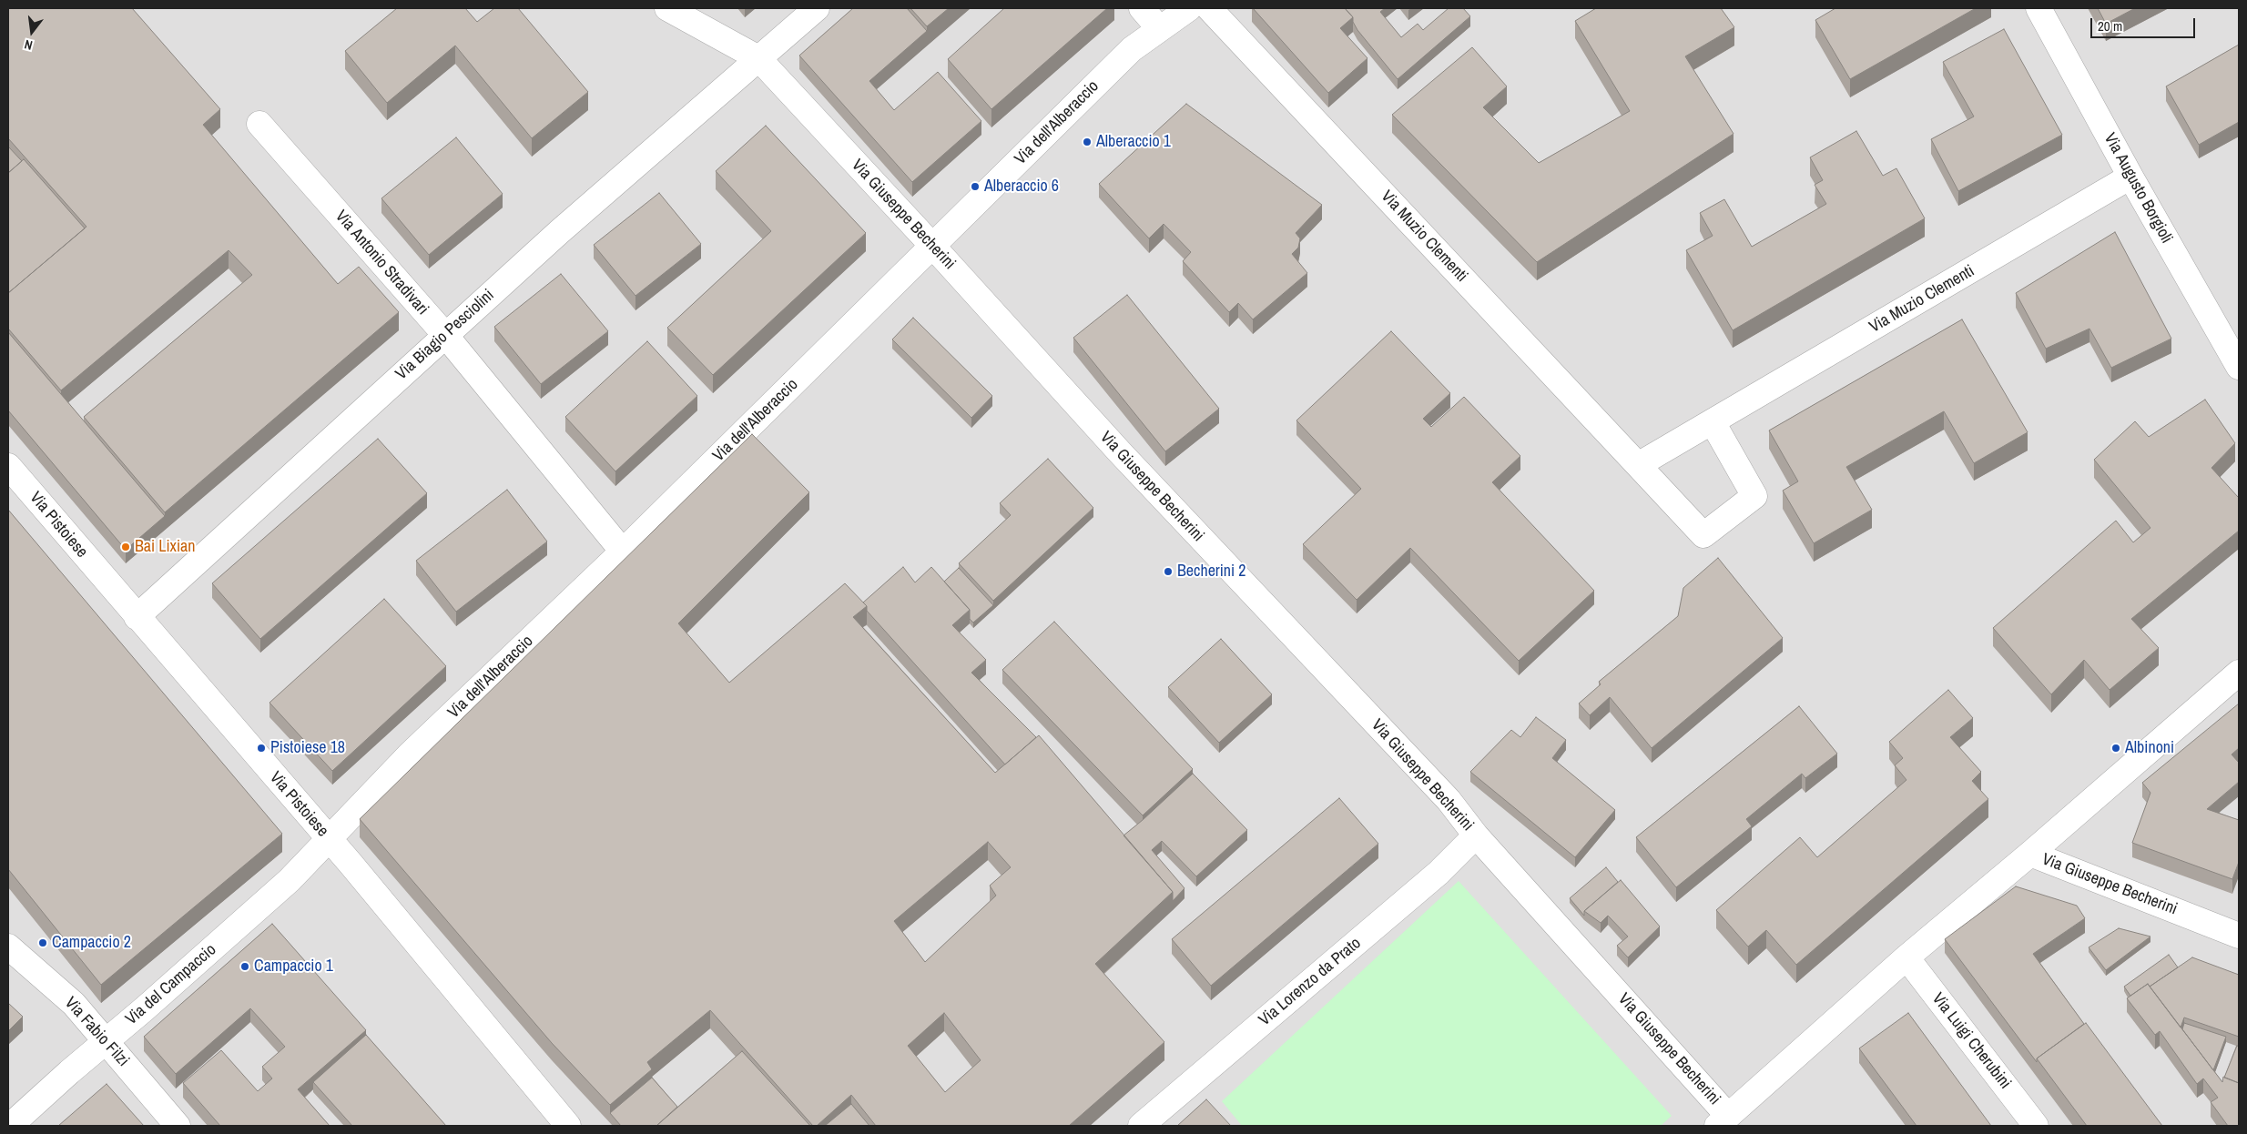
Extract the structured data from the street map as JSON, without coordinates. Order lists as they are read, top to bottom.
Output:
{
  "streets": {
    "street": [
      "Via dell'Alberaccio",
      "Via Augusto Borgioli",
      "Via Giuseppe Becherini",
      "Via Muzio Clementi",
      "Via Antonio Stradivari",
      "Via Biagio Pesciolini",
      "Via Pistoiese",
      "Via Lorenzo da Prato",
      "Via del Campaccio",
      "Via Fabio Filzi",
      "Via Luigi Cherubini"
    ]
  },
  "crossings": [
    ["Via dell'Alberaccio", "Via Giuseppe Becherini"],
    ["Via dell'Alberaccio", "Via Antonio Stradivari"],
    ["Via dell'Alberaccio", "Via Pistoiese"],
    ["Via dell'Alberaccio", "Via del Campaccio"],
    ["Via Augusto Borgioli", "Via Muzio Clementi"],
    ["Via Giuseppe Becherini", "Via Biagio Pesciolini"],
    ["Via Giuseppe Becherini", "Via Lorenzo da Prato"],
    ["Via Giuseppe Becherini", "Via Luigi Cherubini"],
    ["Via Antonio Stradivari", "Via Biagio Pesciolini"],
    ["Via Biagio Pesciolini", "Via Pistoiese"],
    ["Via Pistoiese", "Via del Campaccio"],
    ["Via del Campaccio", "Via Fabio Filzi"]
  ],
  "places": [
    "Alberaccio 1",
    "Alberaccio 6",
    "Bai Lixian",
    "Becherini 2",
    "Pistoiese 18",
    "Albinoni",
    "Campaccio 2",
    "Campaccio 1"
  ],
  "scale_bar": "20 m",
  "north": "bottom"
}
